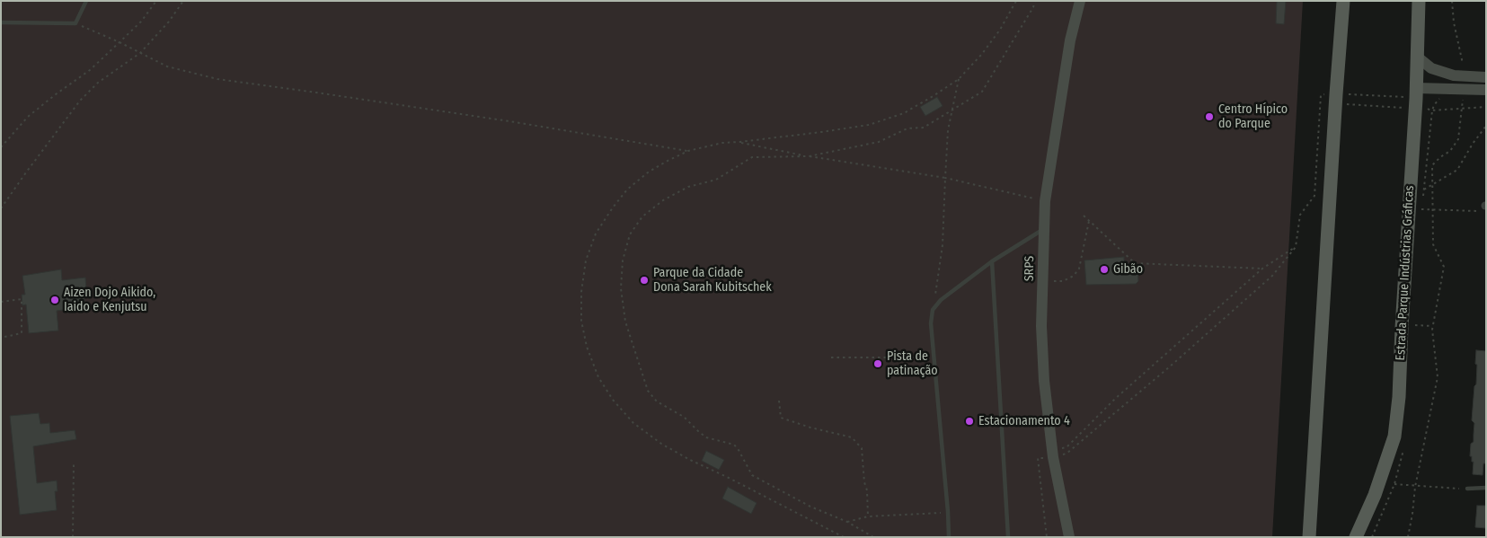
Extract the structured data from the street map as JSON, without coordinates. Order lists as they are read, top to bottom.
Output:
{
  "streets": {
    "main road": ["SRPS", "Estrada Parque Indústrias Gráficas"]
  },
  "places": [
    "Centro Hípico do Parque",
    "Gibão",
    "Parque da Cidade Dona Sarah Kubitschek",
    "Aizen Dojo Aikido, Iaido e Kenjutsu",
    "Pista de patinação",
    "Estacionamento 4"
  ]
}
